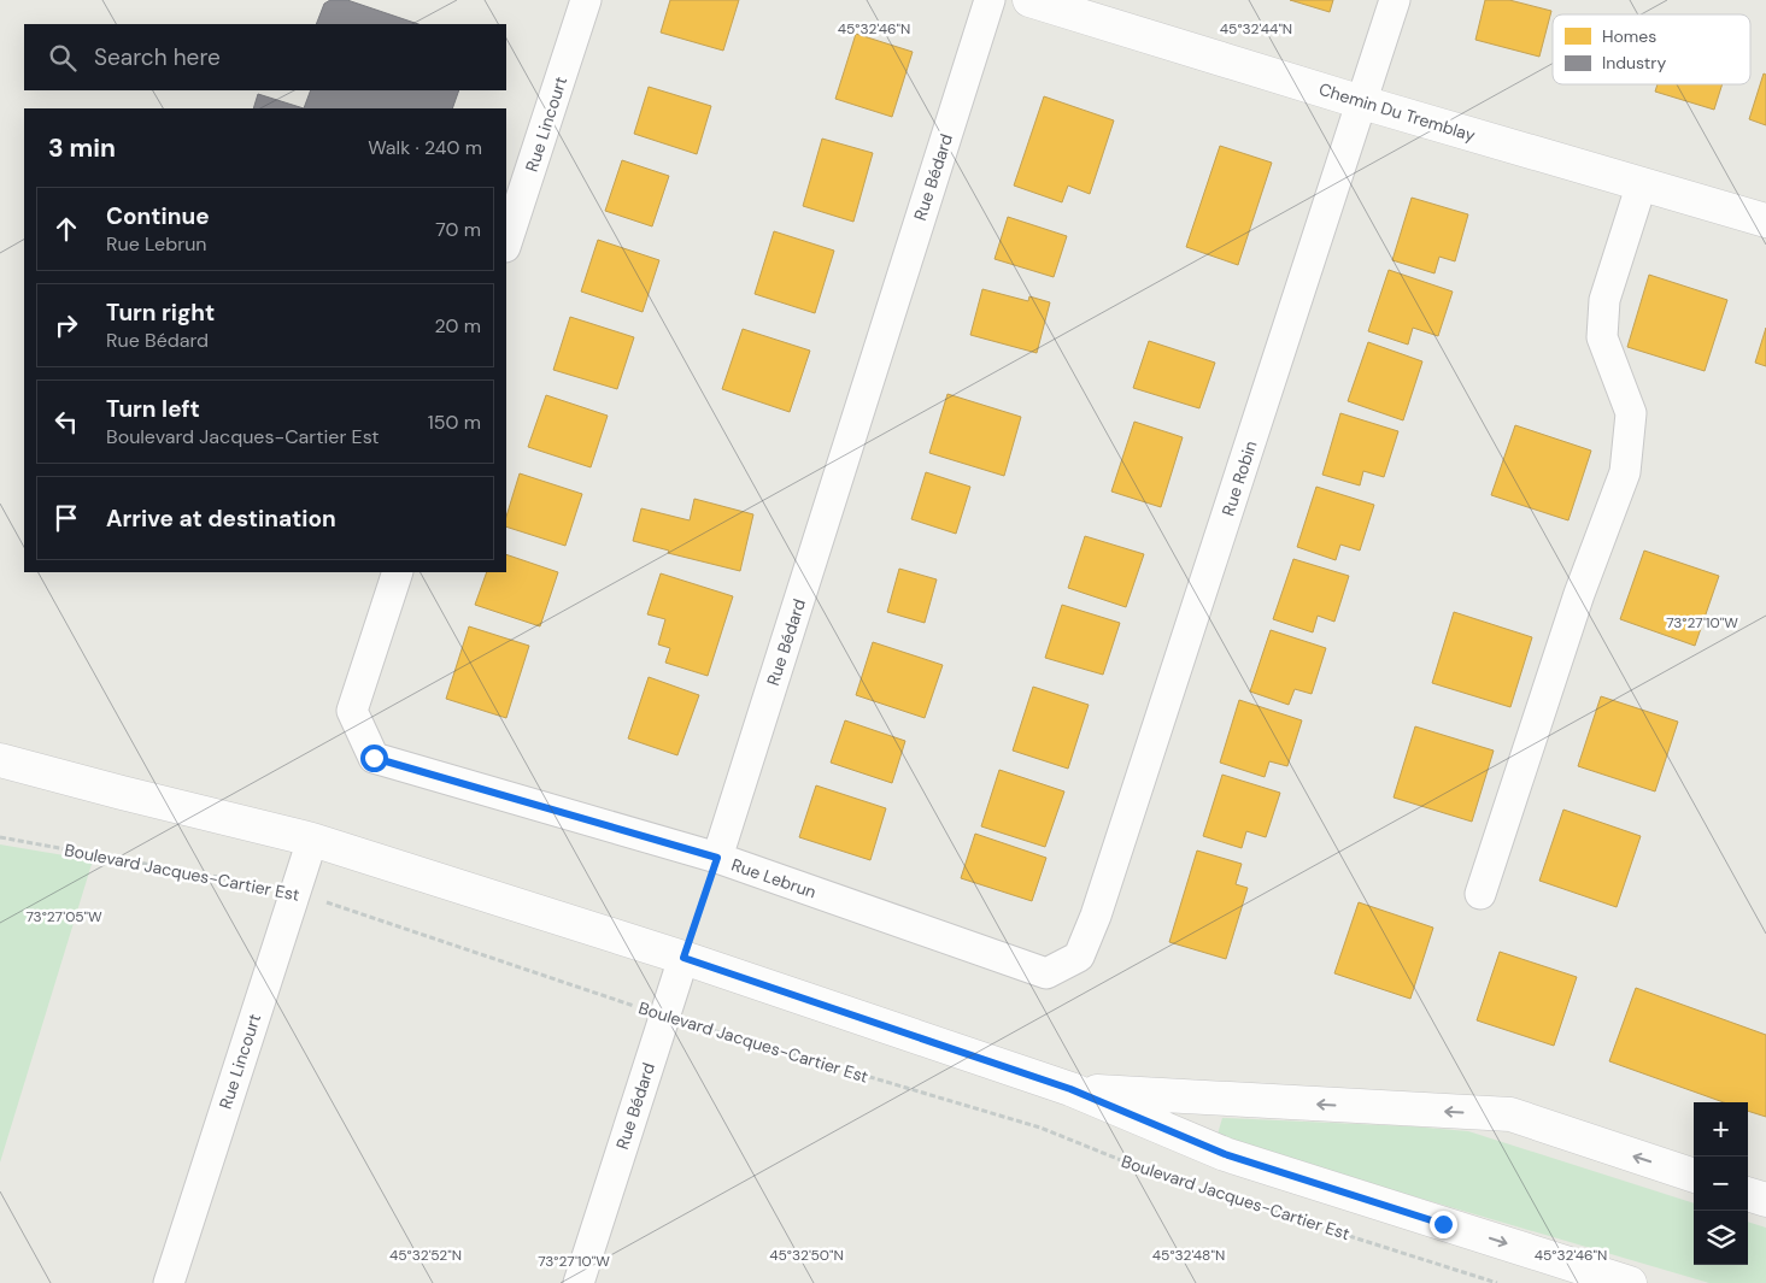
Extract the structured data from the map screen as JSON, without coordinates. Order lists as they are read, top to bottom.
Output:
{
  "streets": {
    "main road": ["Chemin Du Tremblay"],
    "street": [
      "Rue Lincourt",
      "Rue Bédard",
      "Rue Robin",
      "Rue Lebrun"
    ],
    "path": ["Boulevard Jacques-Cartier Est"]
  },
  "crossings": [
    ["Chemin Du Tremblay", "Rue Robin"],
    ["Rue Lincourt", "Boulevard Jacques-Cartier Est"],
    ["Rue Bédard", "Boulevard Jacques-Cartier Est"],
    ["Rue Bédard", "Rue Lebrun"],
    ["Rue Robin", "Rue Lebrun"]
  ],
  "legend": ["Homes", "Industry"],
  "page": {
    "search": "Search here",
    "heading": ["3 min", "Walk · 240 m"],
    "list": [
      ["Continue", "Rue Lebrun", "70 m"],
      ["Turn right", "Rue Bédard", "20 m"],
      ["Turn left", "Boulevard Jacques-Cartier Est", "150 m"],
      "Arrive at destination"
    ],
    "map_buttons": ["+", "−"]
  },
  "coordinates": [
    "45°32'46\"N",
    "45°32'44\"N",
    "73°27'10\"W",
    "73°27'05\"W",
    "45°32'52\"N",
    "45°32'50\"N",
    "45°32'48\"N"
  ]
}
